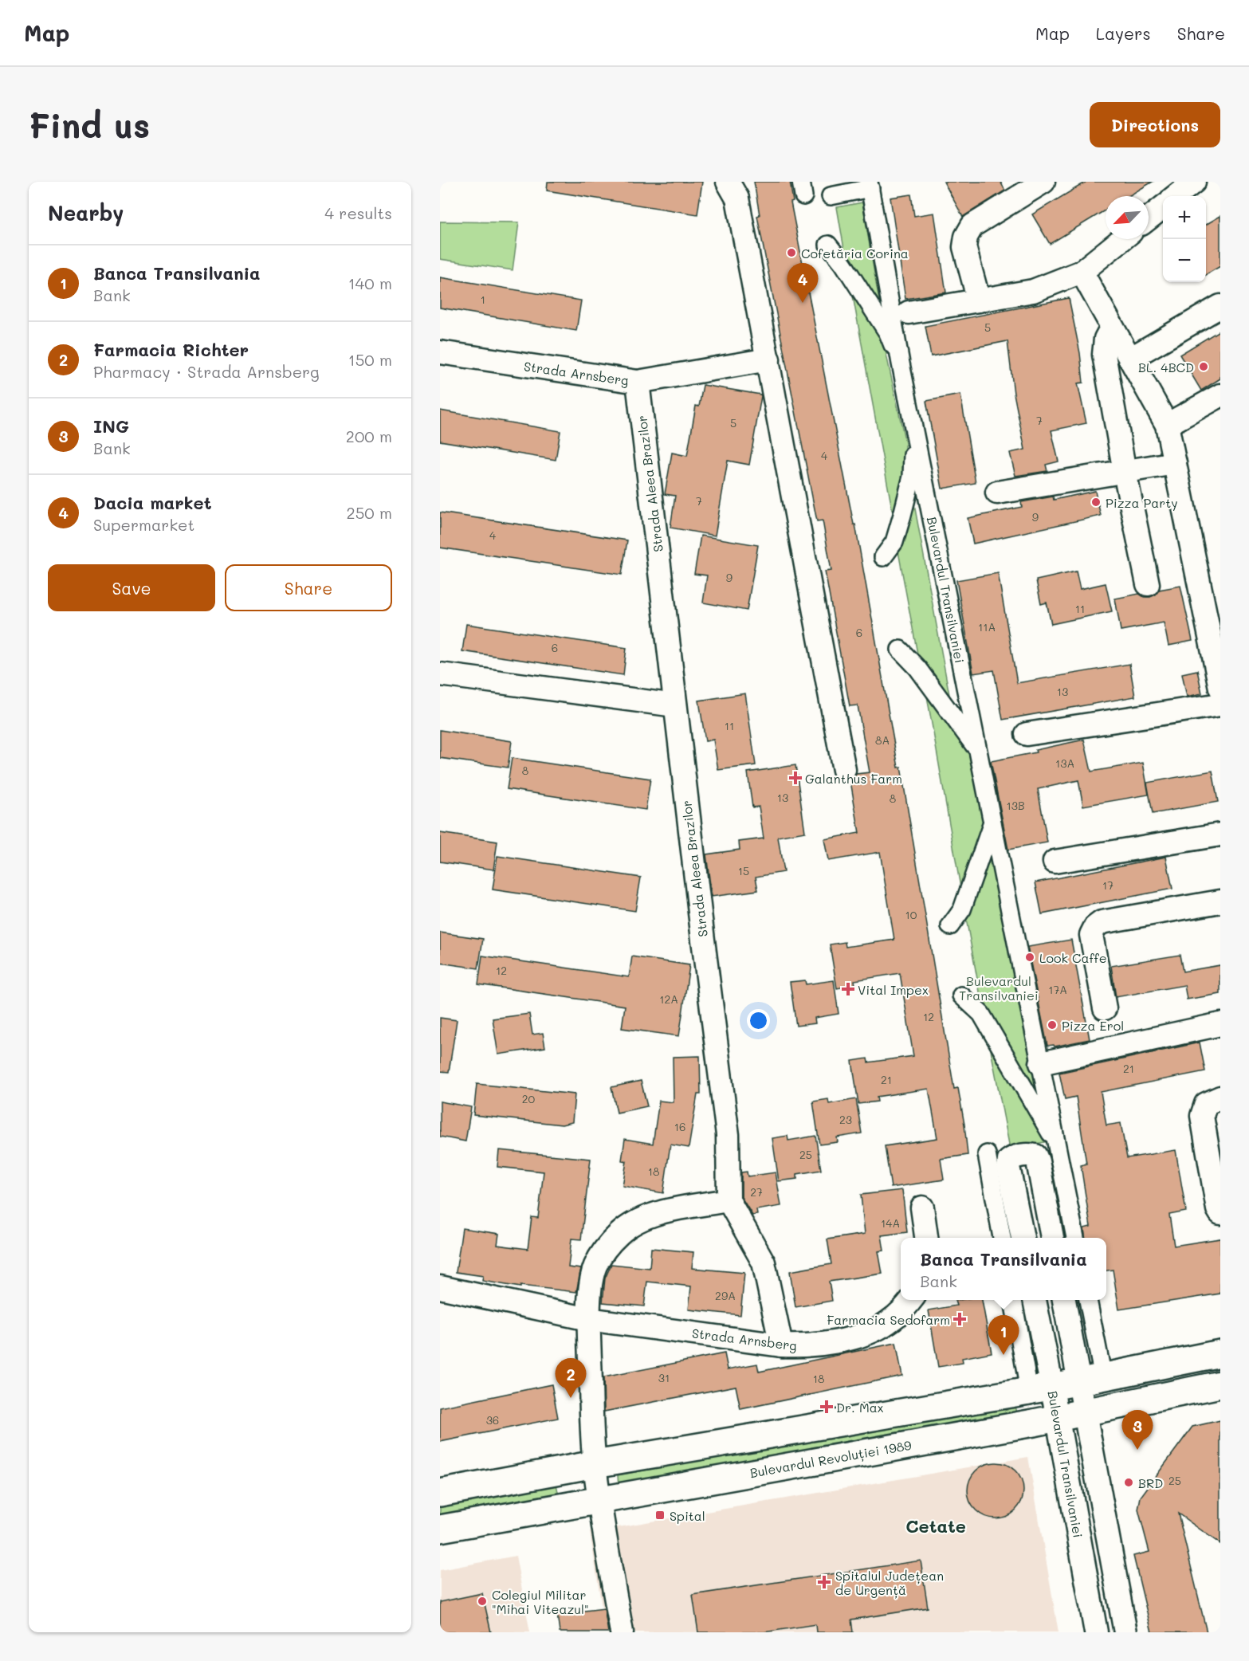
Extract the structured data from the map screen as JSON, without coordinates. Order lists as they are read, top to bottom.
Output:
{
  "streets": {
    "main road": ["Bulevardul Revoluției 1989"],
    "street": ["Strada Arnsberg", "Strada Aleea Brazilor", "Bulevardul Transilvaniei"]
  },
  "crossings": [
    ["Strada Arnsberg", "Strada Aleea Brazilor"],
    ["Bulevardul Transilvaniei", "Bulevardul Revoluției 1989"]
  ],
  "districts": ["Cetate"],
  "parks": ["Bulevardul Transilvaniei"],
  "places": {
    "other": [
      "Cofetăria Corina",
      "BL. 4BCD",
      "Pizza Party",
      "Look Caffe",
      "Pizza Erol",
      "BRD",
      "Colegiul Militar \"Mihai Viteazul\""
    ],
    "health": [
      "Galanthus Farm",
      "Vital Impex",
      "Farmacia Sedofarm",
      "Dr. Max",
      "Spitalul Județean de Urgență"
    ],
    "transit": ["Spital"]
  },
  "house_numbers": [
    "1",
    "5",
    "7",
    "5",
    "4",
    "7",
    "9",
    "4",
    "9",
    "11",
    "11A",
    "6",
    "6",
    "13",
    "11",
    "8A",
    "13A",
    "8",
    "13",
    "8",
    "13B",
    "15",
    "17",
    "10",
    "12",
    "17A",
    "12A",
    "12",
    "21",
    "21",
    "20",
    "23",
    "16",
    "25",
    "18",
    "27",
    "14A",
    "29A",
    "31",
    "18",
    "36",
    "25"
  ],
  "north": "bottom left",
  "page": {
    "header": "Map",
    "nav": ["Map", "Layers", "Share"],
    "buttons": [
      "Directions",
      ["Save", "Share"]
    ],
    "title": "Find us",
    "heading": ["Nearby", "4 results"],
    "map_buttons": ["+", "−"],
    "list": [
      {
        "mark": "1",
        "name": "Banca Transilvania",
        "note": "Bank",
        "value": "140 m"
      },
      {
        "mark": "2",
        "name": "Farmacia Richter",
        "note": "Pharmacy · Strada Arnsberg",
        "value": "150 m"
      },
      {
        "mark": "3",
        "name": "ING",
        "note": "Bank",
        "value": "200 m"
      },
      {
        "mark": "4",
        "name": "Dacia market",
        "note": "Supermarket",
        "value": "250 m"
      }
    ],
    "pins": [
      "4",
      "1",
      "2",
      "3"
    ],
    "popup": ["Banca Transilvania", "Bank"]
  }
}
